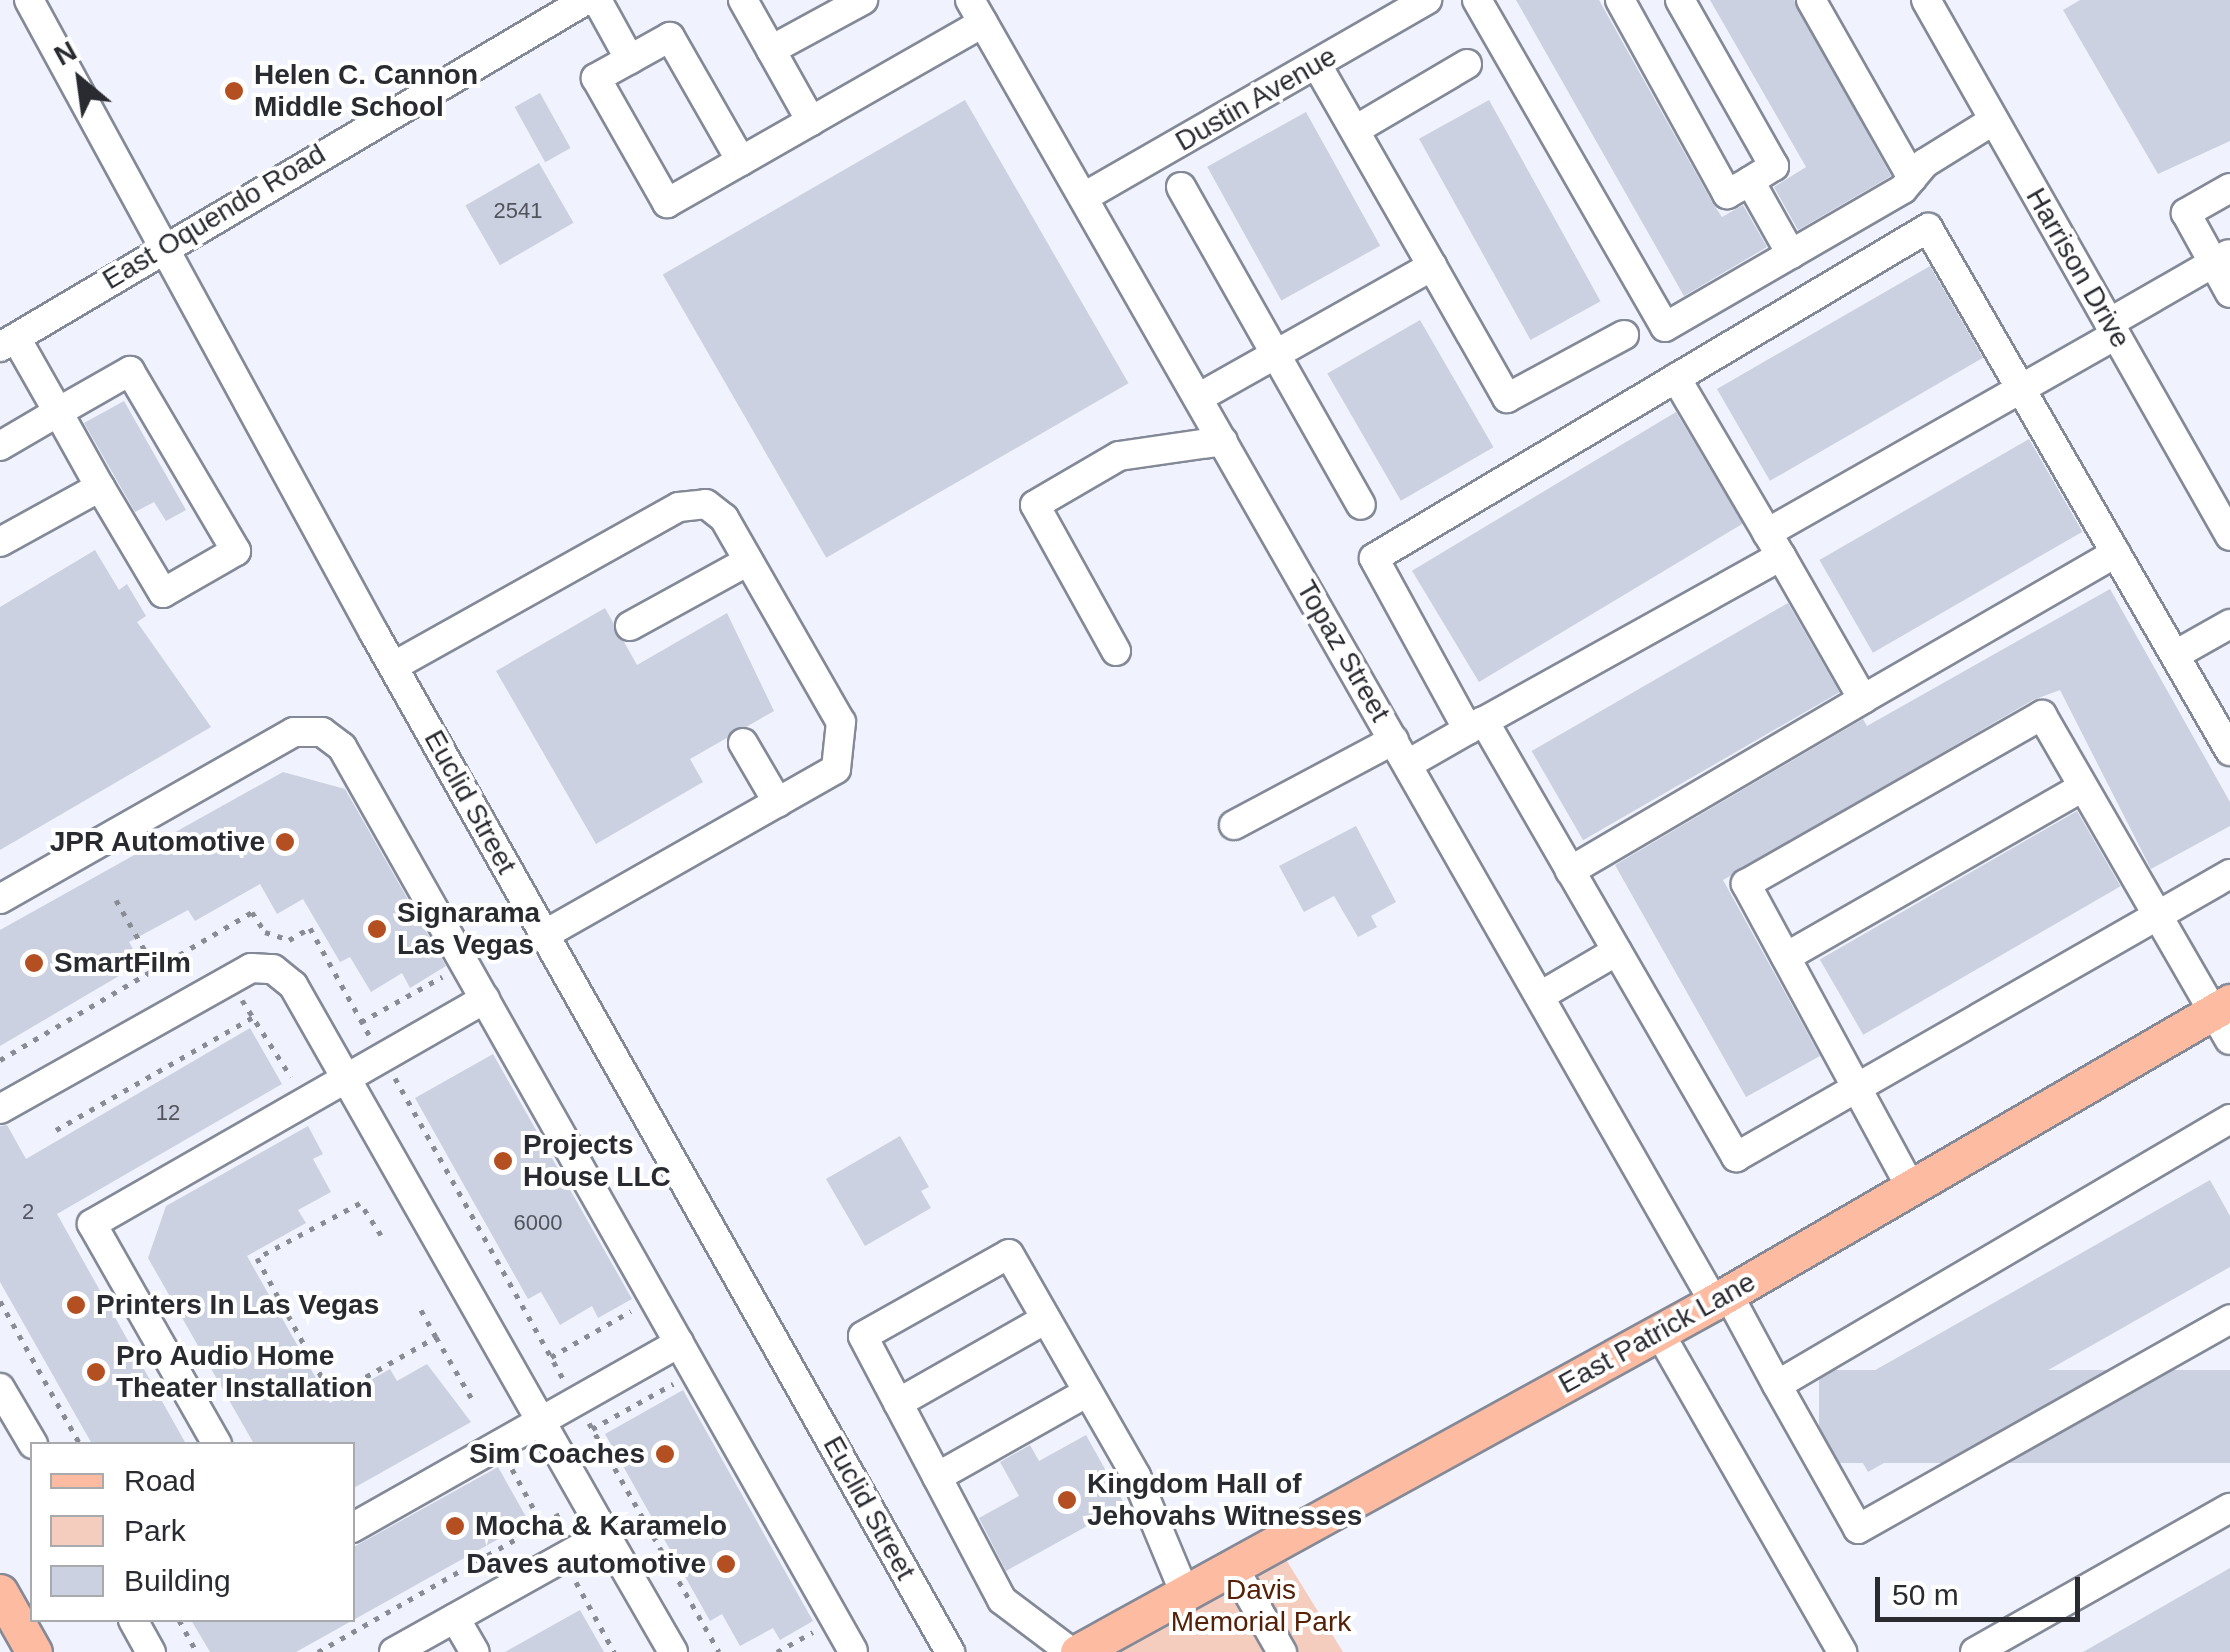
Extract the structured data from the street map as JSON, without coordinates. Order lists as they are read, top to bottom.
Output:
{
  "streets": {
    "main road": ["East Patrick Lane"],
    "street": [
      "Dustin Avenue",
      "East Oquendo Road",
      "Harrison Drive",
      "Topaz Street",
      "Euclid Street"
    ]
  },
  "crossings": [
    ["Dustin Avenue", "Topaz Street"],
    ["East Oquendo Road", "Euclid Street"],
    ["Topaz Street", "East Patrick Lane"]
  ],
  "parks": ["Davis Memorial Park"],
  "places": [
    "Helen C. Cannon Middle School",
    "JPR Automotive",
    "Signarama Las Vegas",
    "SmartFilm",
    "Projects House LLC",
    "Printers In Las Vegas",
    "Pro Audio Home Theater Installation",
    "Sim Coaches",
    "Kingdom Hall of Jehovahs Witnesses",
    "Mocha & Karamelo",
    "Daves automotive"
  ],
  "house_numbers": [
    "2541",
    "12",
    "2",
    "6000"
  ],
  "legend": ["Road", "Park", "Building"],
  "scale_bar": "50 m",
  "north": "top left"
}
